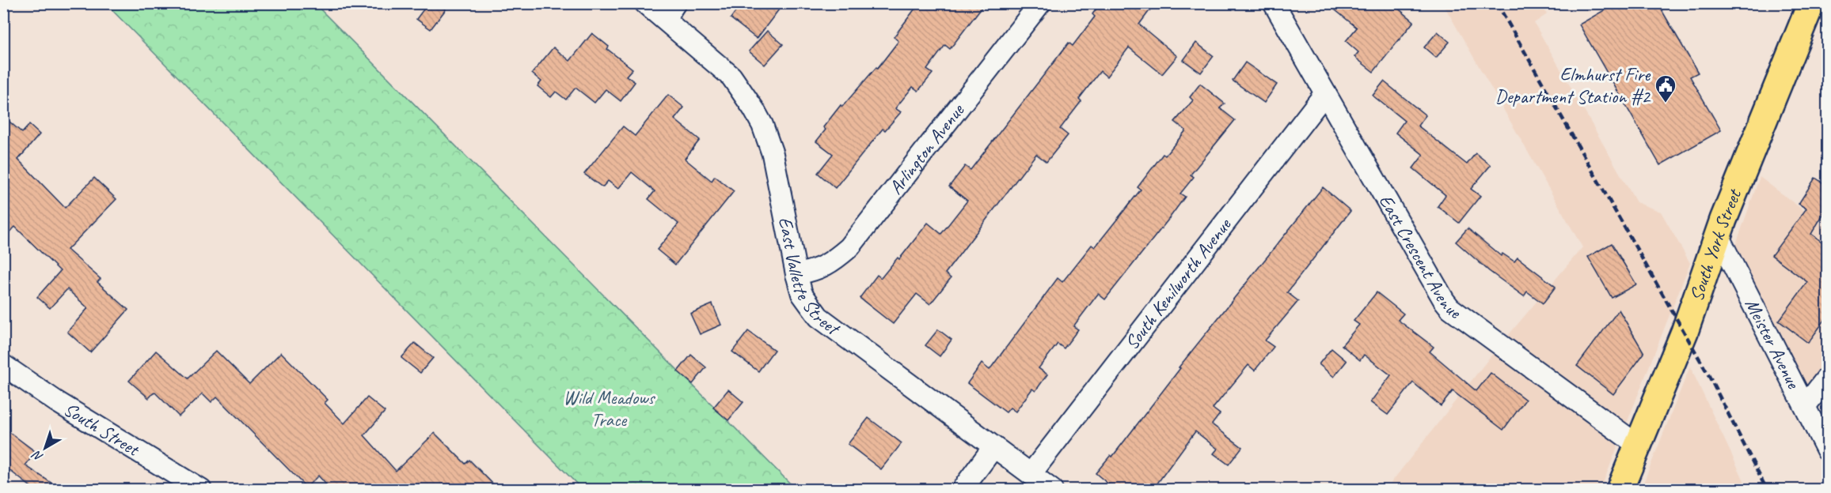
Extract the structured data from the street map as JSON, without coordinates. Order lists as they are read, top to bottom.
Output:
{
  "streets": {
    "main road": ["South York Street"],
    "street": [
      "Arlington Avenue",
      "East Crescent Avenue",
      "East Vallette Street",
      "South Kenilworth Avenue",
      "Meister Avenue",
      "South Street"
    ]
  },
  "crossings": [
    ["Arlington Avenue", "East Vallette Street"],
    ["South York Street", "East Crescent Avenue"],
    ["South York Street", "Meister Avenue"],
    ["East Crescent Avenue", "South Kenilworth Avenue"],
    ["East Vallette Street", "South Kenilworth Avenue"]
  ],
  "parks": ["Wild Meadows Trace"],
  "places": {
    "public building": ["Elmhurst Fire Department Station #2"]
  },
  "north": "bottom left"
}
